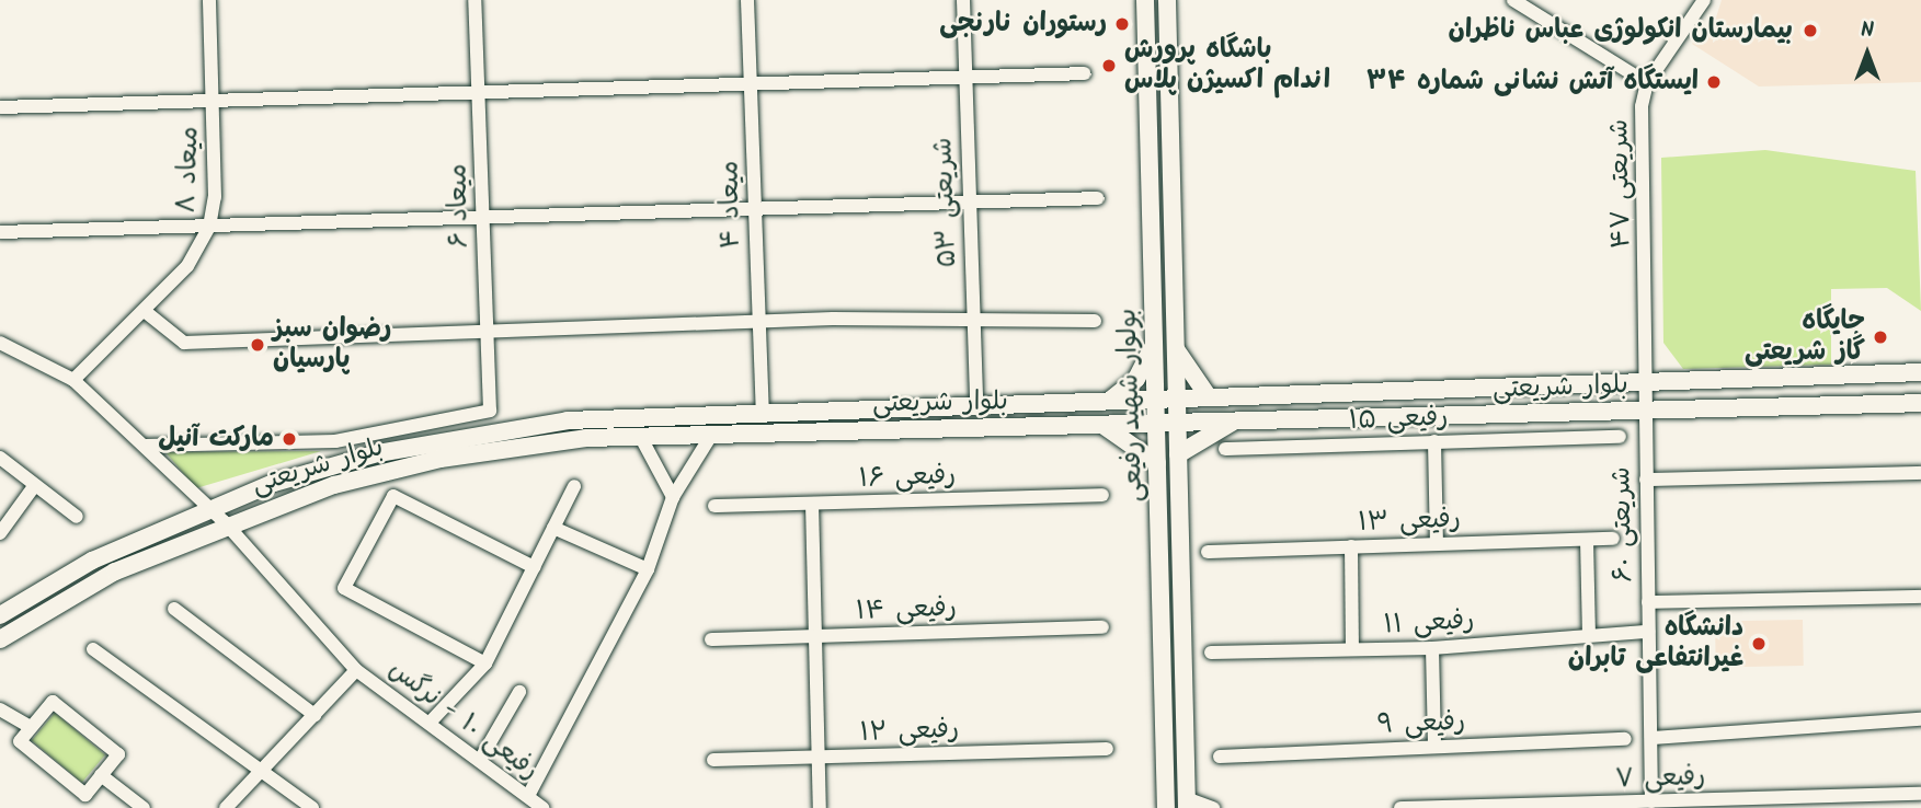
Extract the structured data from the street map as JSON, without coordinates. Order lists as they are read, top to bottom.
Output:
{
  "streets": {
    "main road": ["بلوار شریعتی", "بولوار شهید رفیعی"],
    "street": [
      "میعاد ۸",
      "شریعتی ۴۷",
      "شریعتی ۵۳",
      "میعاد ۴",
      "میعاد ۶",
      "رفیعی ۱۵",
      "رفیعی ۱۶",
      "رفیعی ۱۳",
      "شریعتی ۶۰",
      "رفیعی ۱۴",
      "رفیعی ۱۱",
      "رفیعی ۱۰ - نرگس",
      "رفیعی ۹",
      "رفیعی ۱۲",
      "رفیعی ۷"
    ]
  },
  "crossings": [
    ["میعاد ۸", "رفیعی ۱۰ - نرگس"],
    ["شریعتی ۴۷", "بلوار شریعتی"],
    ["شریعتی ۴۷", "شریعتی ۶۰"],
    ["شریعتی ۵۳", "بلوار شریعتی"],
    ["میعاد ۴", "بلوار شریعتی"],
    ["میعاد ۶", "رفیعی ۱۰ - نرگس"],
    ["بلوار شریعتی", "بولوار شهید رفیعی"],
    ["بلوار شریعتی", "شریعتی ۶۰"],
    ["بلوار شریعتی", "رفیعی ۱۰ - نرگس"],
    ["شریعتی ۶۰", "رفیعی ۱۱"],
    ["شریعتی ۶۰", "رفیعی ۷"]
  ],
  "places": [
    "رستوران نارنجی",
    "بیمارستان انکولوژی عباس ناظران",
    "باشگاه پرورش اندام اکسیژن پلاس",
    "ایستگاه آتش نشانی شماره ۳۴",
    "جایگاه گاز شریعتی",
    "رضوان سبز پارسیان",
    "مارکت آنیل",
    "دانشگاه غیرانتفاعی تابران"
  ],
  "north": "top"
}
